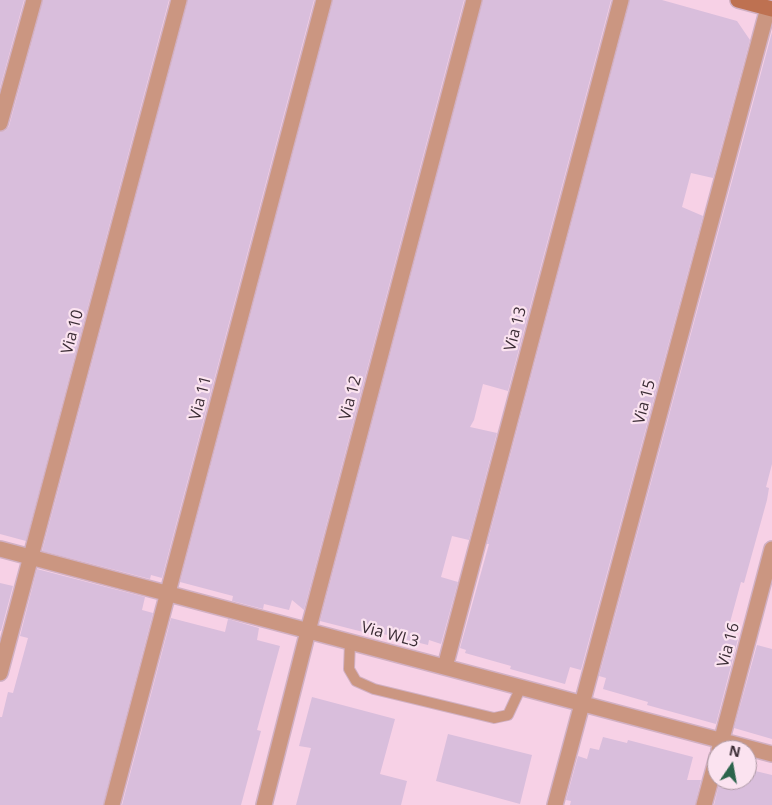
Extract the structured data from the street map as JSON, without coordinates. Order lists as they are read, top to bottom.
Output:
{
  "streets": {
    "street": [
      "Via 13",
      "Via 10",
      "Via 11",
      "Via 12",
      "Via 15",
      "Via WL3",
      "Via 16"
    ]
  },
  "crossings": [
    ["Via 13", "Via WL3"],
    ["Via 10", "Via WL3"],
    ["Via 11", "Via WL3"],
    ["Via 12", "Via WL3"],
    ["Via 15", "Via WL3"]
  ],
  "north": "top"
}
